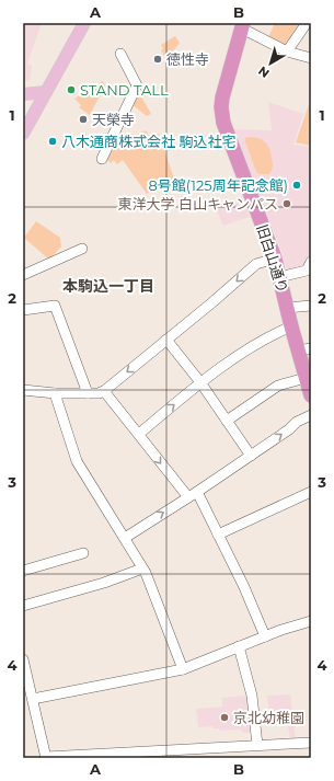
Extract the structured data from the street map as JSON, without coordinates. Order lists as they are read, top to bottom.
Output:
{
  "streets": {
    "highway": ["旧白山通り"]
  },
  "districts": ["本駒込一丁目"],
  "places": [
    "徳性寺",
    "STAND TALL",
    "天榮寺",
    "八木通商株式会社 駒込社宅",
    "8号館(125周年記念館)",
    "東洋大学 白山キャンパス",
    "京北幼稚園"
  ],
  "north": "bottom left",
  "grid": {
    "columns": ["A", "B"],
    "rows": [
      "1",
      "2",
      "3",
      "4"
    ]
  }
}
